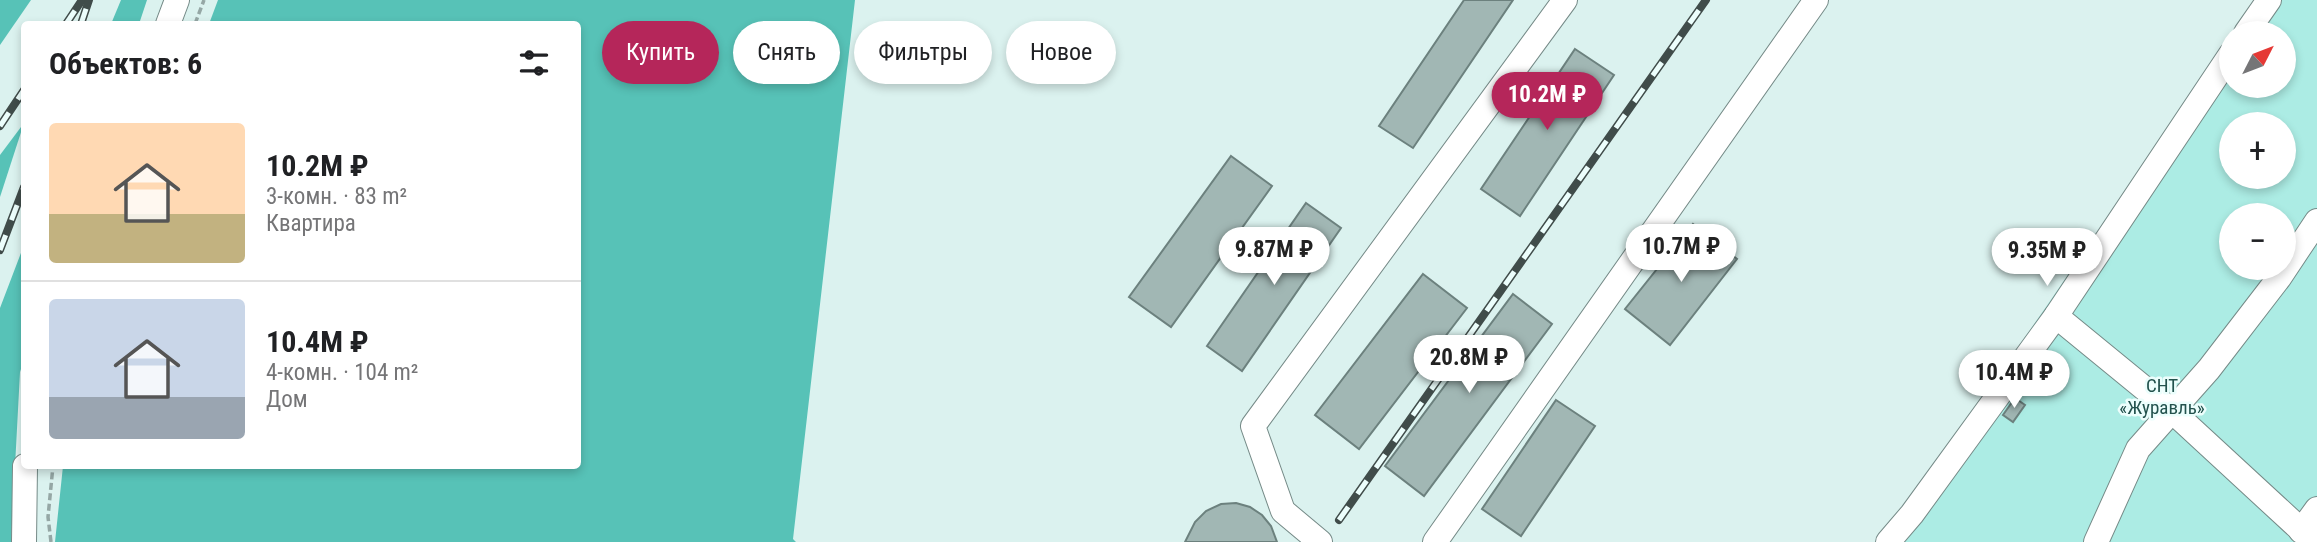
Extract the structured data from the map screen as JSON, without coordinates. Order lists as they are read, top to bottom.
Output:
{
  "parks": ["СНТ «Журавль»"],
  "north": "top right",
  "page": {
    "map_buttons": ["+", "−"],
    "chip": [
      "Купить",
      "Снять",
      "Фильтры",
      "Новое"
    ],
    "heading": "Объектов: 6",
    "price": [
      "10.2M ₽",
      "10.7M ₽",
      "9.87M ₽",
      "9.35M ₽",
      "20.8M ₽",
      "10.4M ₽"
    ],
    "list": [
      {
        "name": "10.2M ₽",
        "note": "3-комн. · 83 m² · Квартира"
      },
      {
        "name": "10.4M ₽",
        "note": "4-комн. · 104 m² · Дом"
      }
    ]
  }
}
